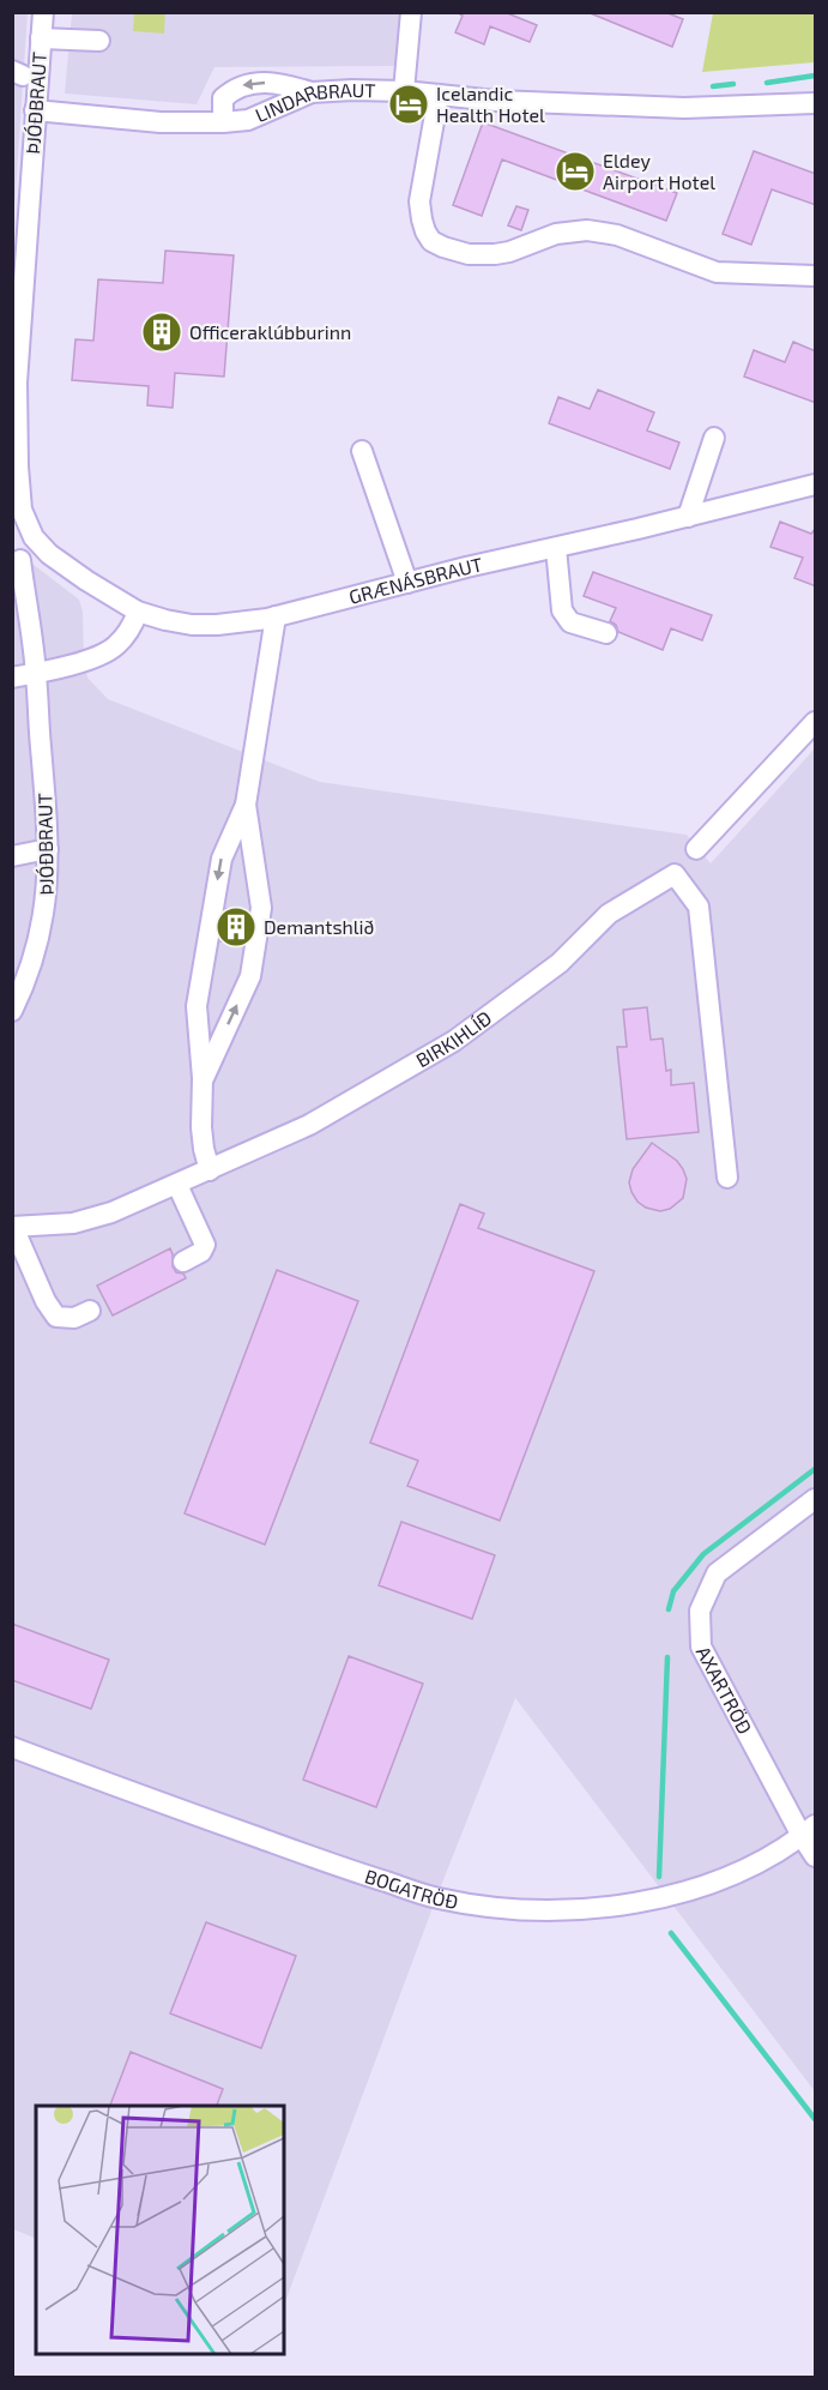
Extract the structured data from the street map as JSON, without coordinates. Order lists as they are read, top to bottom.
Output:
{
  "streets": {
    "street": [
      "ÞJÓÐBRAUT",
      "LINDARBRAUT",
      "GRÆNÁSBRAUT",
      "BIRKIHLÍÐ",
      "AXARTRÖÐ",
      "BOGATRÖÐ"
    ]
  },
  "crossings": [
    ["ÞJÓÐBRAUT", "LINDARBRAUT"],
    ["ÞJÓÐBRAUT", "GRÆNÁSBRAUT"],
    ["AXARTRÖÐ", "BOGATRÖÐ"]
  ],
  "places": {
    "hotel": ["Icelandic Health Hotel", "Eldey Airport Hotel"],
    "building": ["Officeraklúbburinn", "Demantshlið"]
  }
}
